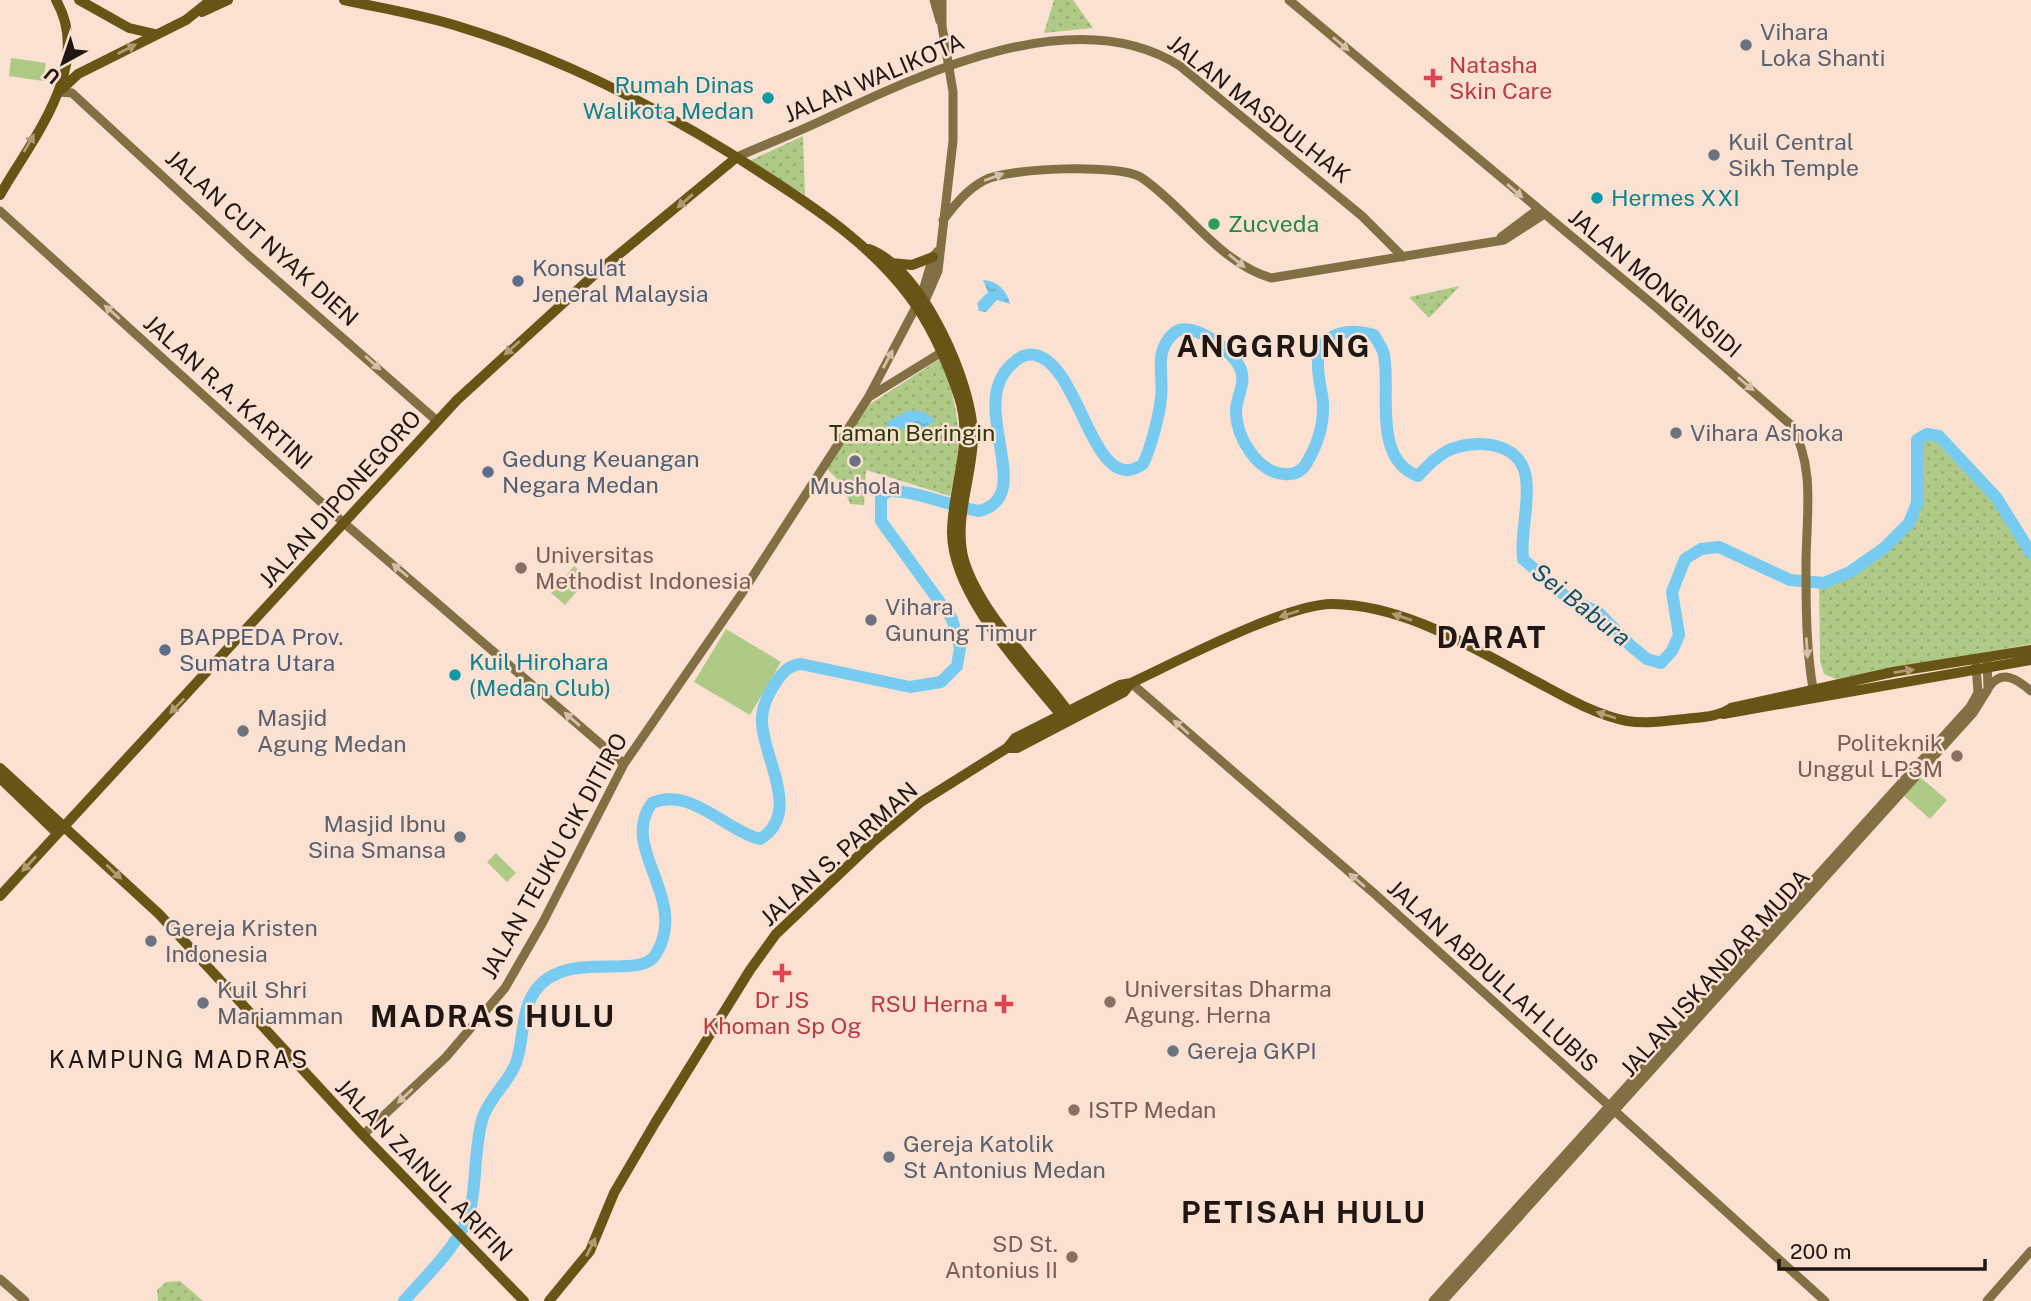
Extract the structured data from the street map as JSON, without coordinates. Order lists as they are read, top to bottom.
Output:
{
  "streets": {
    "main road": ["JALAN DIPONEGORO", "JALAN S. PARMAN", "JALAN ZAINUL ARIFIN"],
    "street": [
      "JALAN WALIKOTA",
      "JALAN MASDULHAK",
      "JALAN CUT NYAK DIEN",
      "JALAN MONGINSIDI",
      "JALAN R.A. KARTINI",
      "JALAN TEUKU CIK DITIRO",
      "JALAN ISKANDAR MUDA",
      "JALAN ABDULLAH LUBIS"
    ]
  },
  "crossings": [
    ["JALAN WALIKOTA", "JALAN MASDULHAK"],
    ["JALAN WALIKOTA", "JALAN DIPONEGORO"],
    ["JALAN WALIKOTA", "JALAN TEUKU CIK DITIRO"],
    ["JALAN CUT NYAK DIEN", "JALAN DIPONEGORO"],
    ["JALAN R.A. KARTINI", "JALAN DIPONEGORO"],
    ["JALAN R.A. KARTINI", "JALAN TEUKU CIK DITIRO"],
    ["JALAN DIPONEGORO", "JALAN ZAINUL ARIFIN"],
    ["JALAN TEUKU CIK DITIRO", "JALAN ZAINUL ARIFIN"],
    ["JALAN ISKANDAR MUDA", "JALAN ABDULLAH LUBIS"]
  ],
  "one_way": [
    "JALAN CUT NYAK DIEN",
    "JALAN MONGINSIDI",
    "JALAN R.A. KARTINI",
    "JALAN DIPONEGORO",
    "JALAN S. PARMAN",
    "JALAN ABDULLAH LUBIS",
    "JALAN ZAINUL ARIFIN"
  ],
  "districts": [
    "ANGGRUNG",
    "DARAT",
    "MADRAS HULU",
    "KAMPUNG MADRAS",
    "PETISAH HULU"
  ],
  "water": ["Sei Babura"],
  "parks": ["Taman Beringin"],
  "places": {
    "other": [
      "Vihara Loka Shanti",
      "Rumah Dinas Walikota Medan",
      "Kuil Central Sikh Temple",
      "Hermes XXI",
      "Zucveda",
      "Konsulat Jeneral Malaysia",
      "Vihara Ashoka",
      "Mushola",
      "Gedung Keuangan Negara Medan",
      "Universitas Methodist Indonesia",
      "Vihara Gunung Timur",
      "BAPPEDA Prov. Sumatra Utara",
      "Kuil Hirohara (Medan Club)",
      "Masjid Agung Medan",
      "Politeknik Unggul LP3M",
      "Masjid Ibnu Sina Smansa",
      "Gereja Kristen Indonesia",
      "Universitas Dharma Agung. Herna",
      "Kuil Shri Mariamman",
      "Gereja GKPI",
      "ISTP Medan",
      "Gereja Katolik St Antonius Medan",
      "SD St. Antonius II"
    ],
    "health": ["Natasha Skin Care", "Dr JS Khoman Sp Og", "RSU Herna"]
  },
  "scale_bar": "200 m",
  "north": "bottom left"
}
